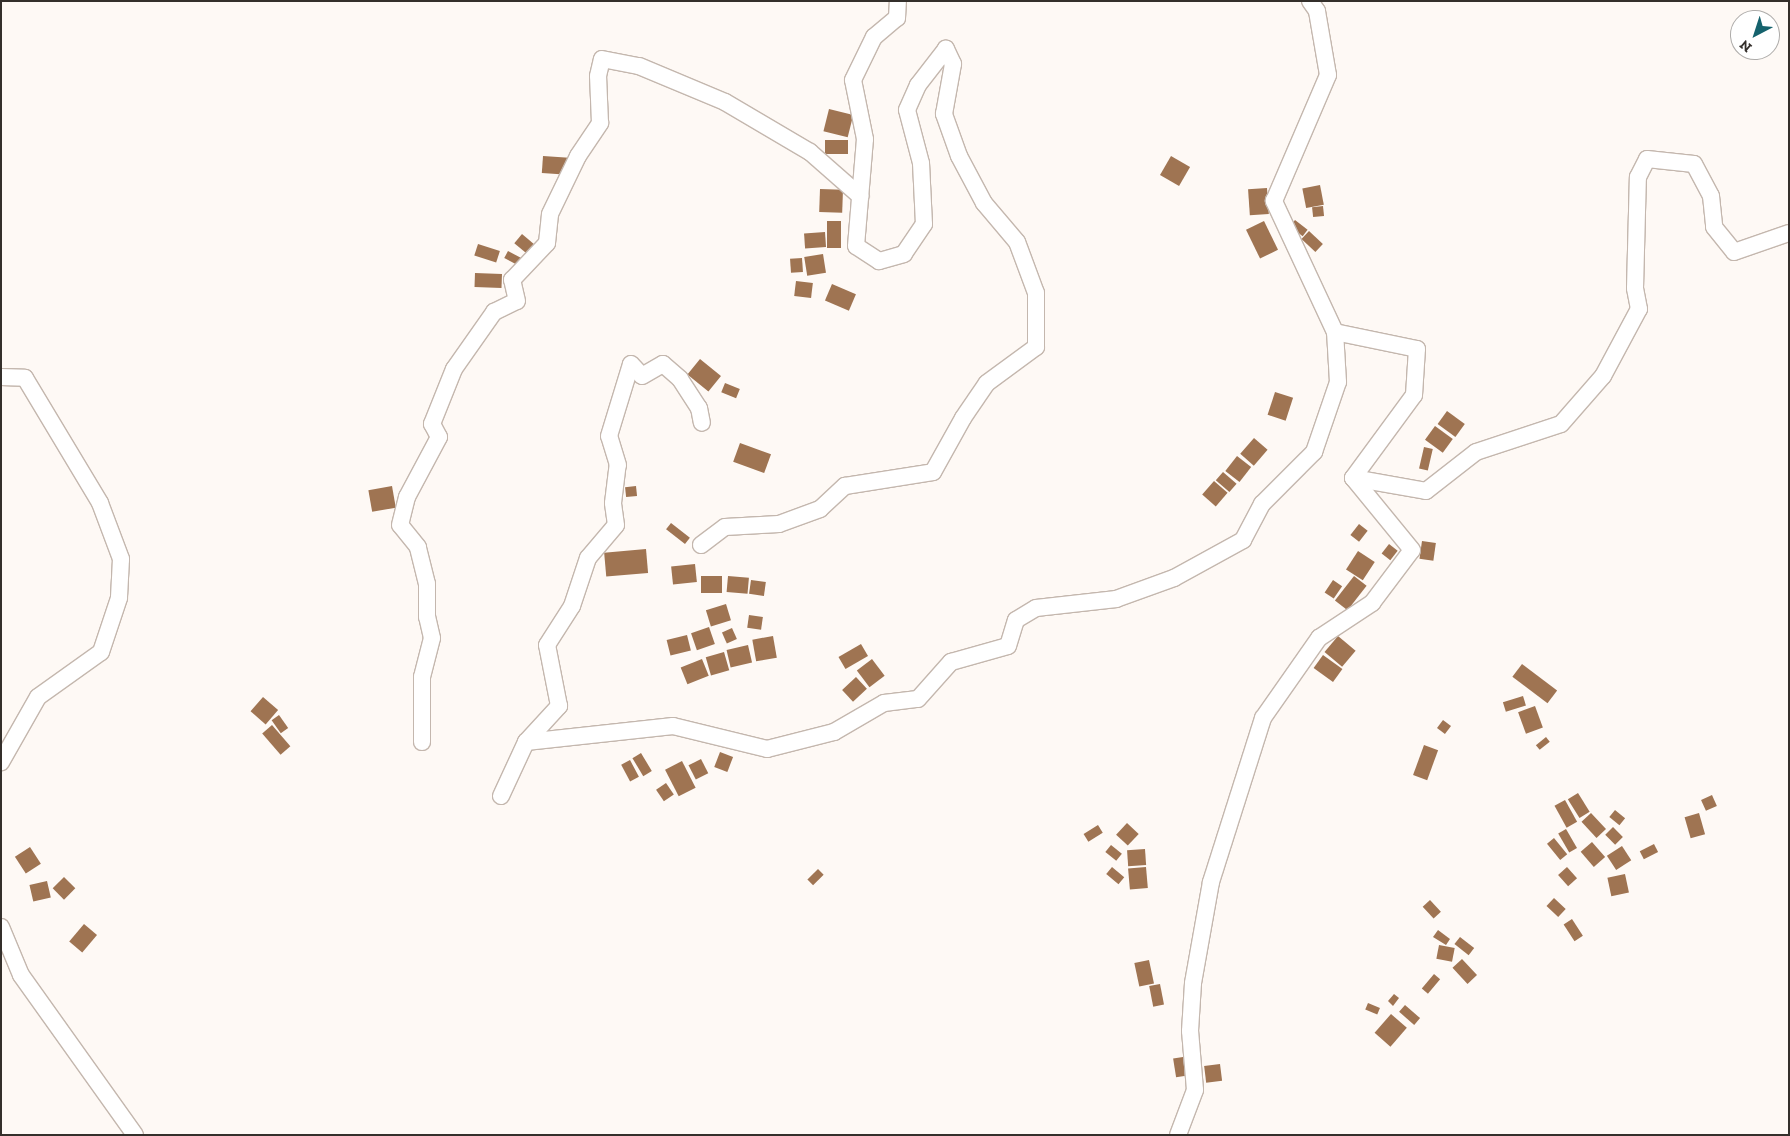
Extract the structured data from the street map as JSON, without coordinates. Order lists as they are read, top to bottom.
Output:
{
  "north": "bottom left"
}
